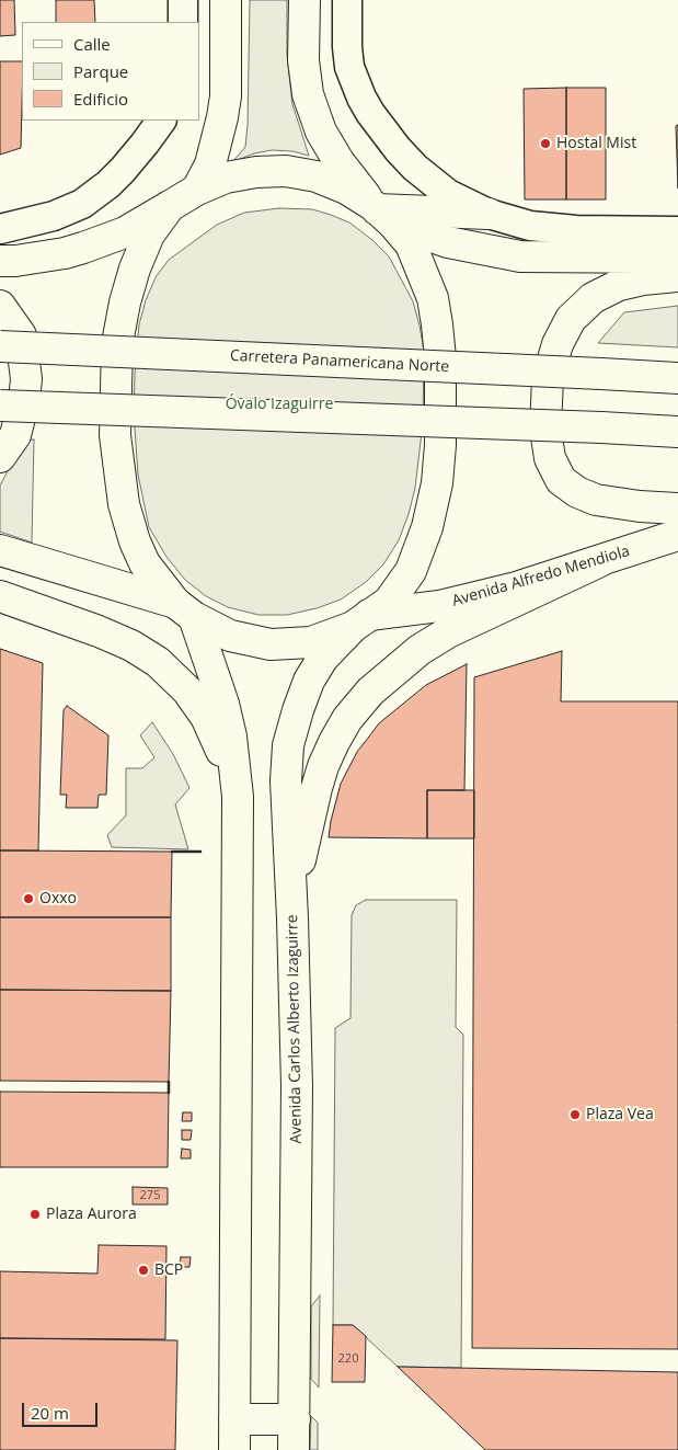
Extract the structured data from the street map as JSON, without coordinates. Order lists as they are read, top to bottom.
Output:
{
  "streets": {
    "main road": ["Carretera Panamericana Norte", "Avenida Alfredo Mendiola", "Avenida Carlos Alberto Izaguirre"]
  },
  "crossings": [
    ["Avenida Alfredo Mendiola", "Avenida Carlos Alberto Izaguirre"]
  ],
  "parks": ["Óvalo Izaguirre"],
  "places": [
    "Hostal Mist",
    "Oxxo",
    "Plaza Vea",
    "Plaza Aurora",
    "BCP"
  ],
  "house_numbers": ["275", "220"],
  "legend": ["Calle", "Parque", "Edificio"],
  "scale_bar": "20 m"
}
